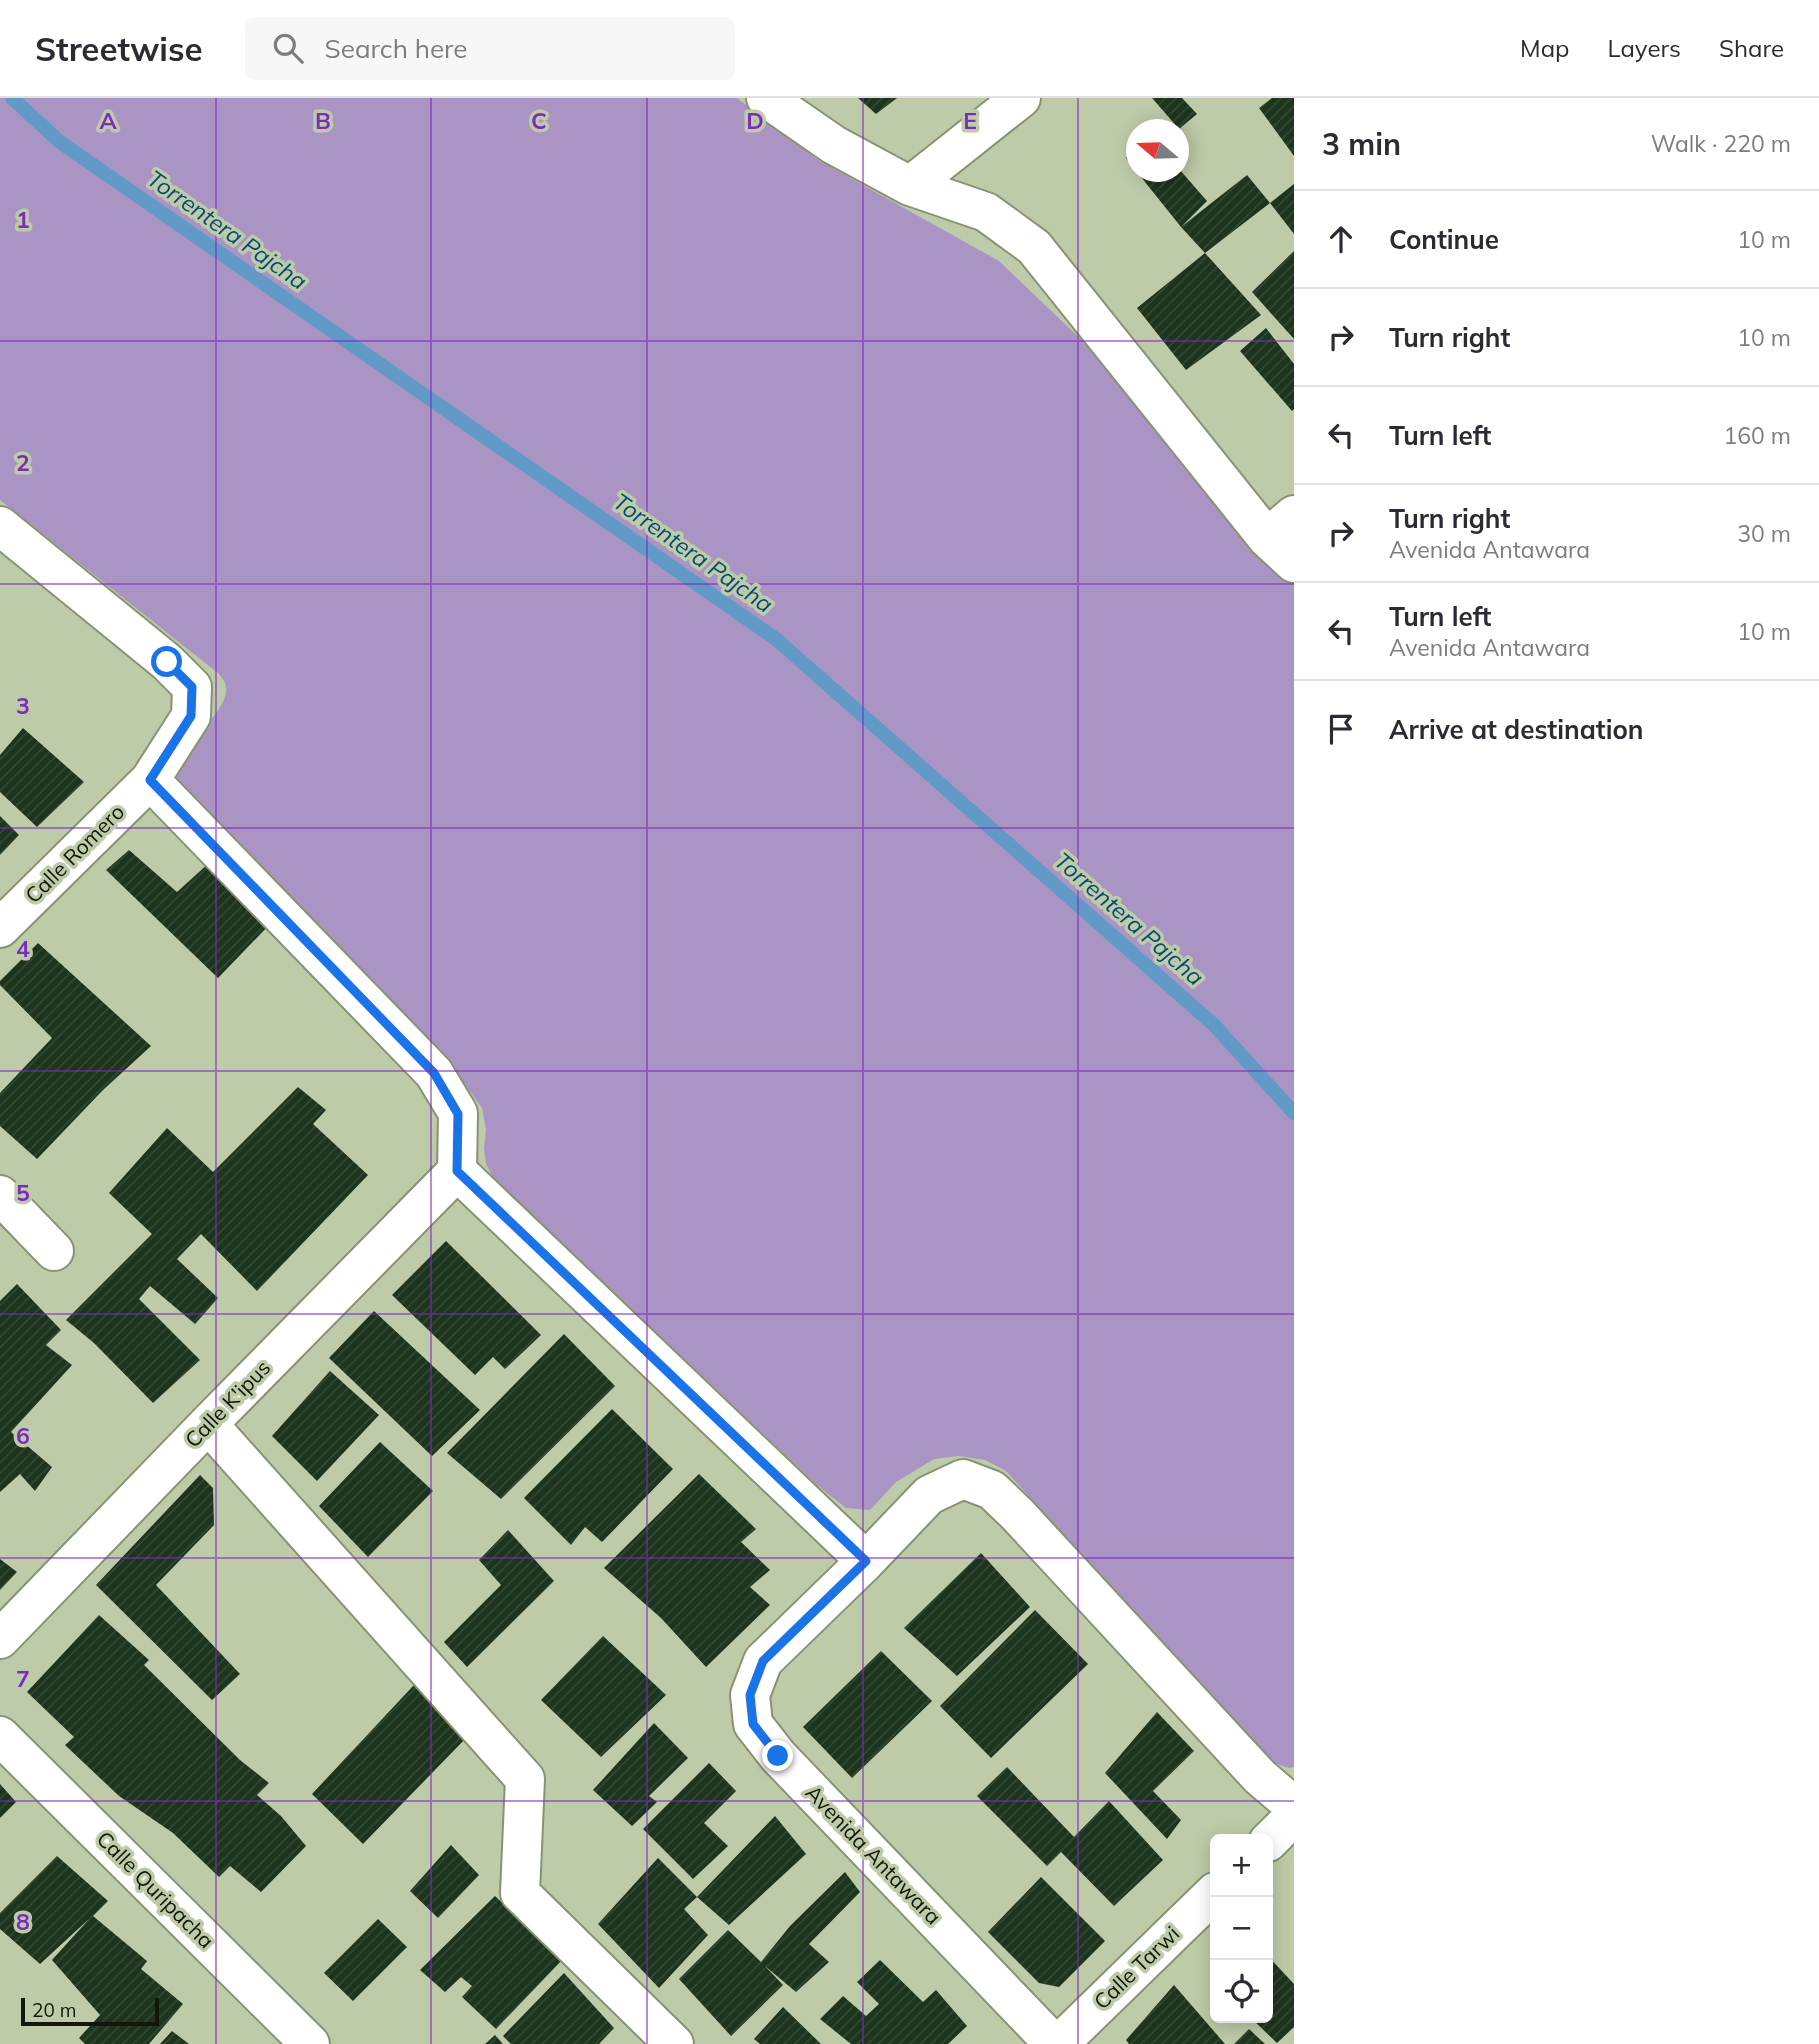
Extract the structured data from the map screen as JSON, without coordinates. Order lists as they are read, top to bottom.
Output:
{
  "streets": {
    "street": [
      "Calle Romero",
      "Calle K'ipus",
      "Avenida Antawara",
      "Calle Quripacha",
      "Calle Tarwi"
    ]
  },
  "crossings": [
    ["Avenida Antawara", "Calle Tarwi"]
  ],
  "water": ["Torrentera Pajcha"],
  "scale_bar": "20 m",
  "north": "left",
  "page": {
    "header": "Streetwise",
    "search": "Search here",
    "nav": ["Map", "Layers", "Share"],
    "heading": ["3 min", "Walk · 220 m"],
    "list": [
      ["Continue", "10 m"],
      ["Turn right", "10 m"],
      ["Turn left", "160 m"],
      ["Turn right", "Avenida Antawara", "30 m"],
      ["Turn left", "Avenida Antawara", "10 m"],
      "Arrive at destination"
    ],
    "map_buttons": ["+", "−"],
    "scale": "20 m"
  },
  "grid": {
    "columns": [
      "A",
      "B",
      "C",
      "D",
      "E"
    ],
    "rows": [
      "1",
      "2",
      "3",
      "4",
      "5",
      "6",
      "7",
      "8"
    ]
  }
}
